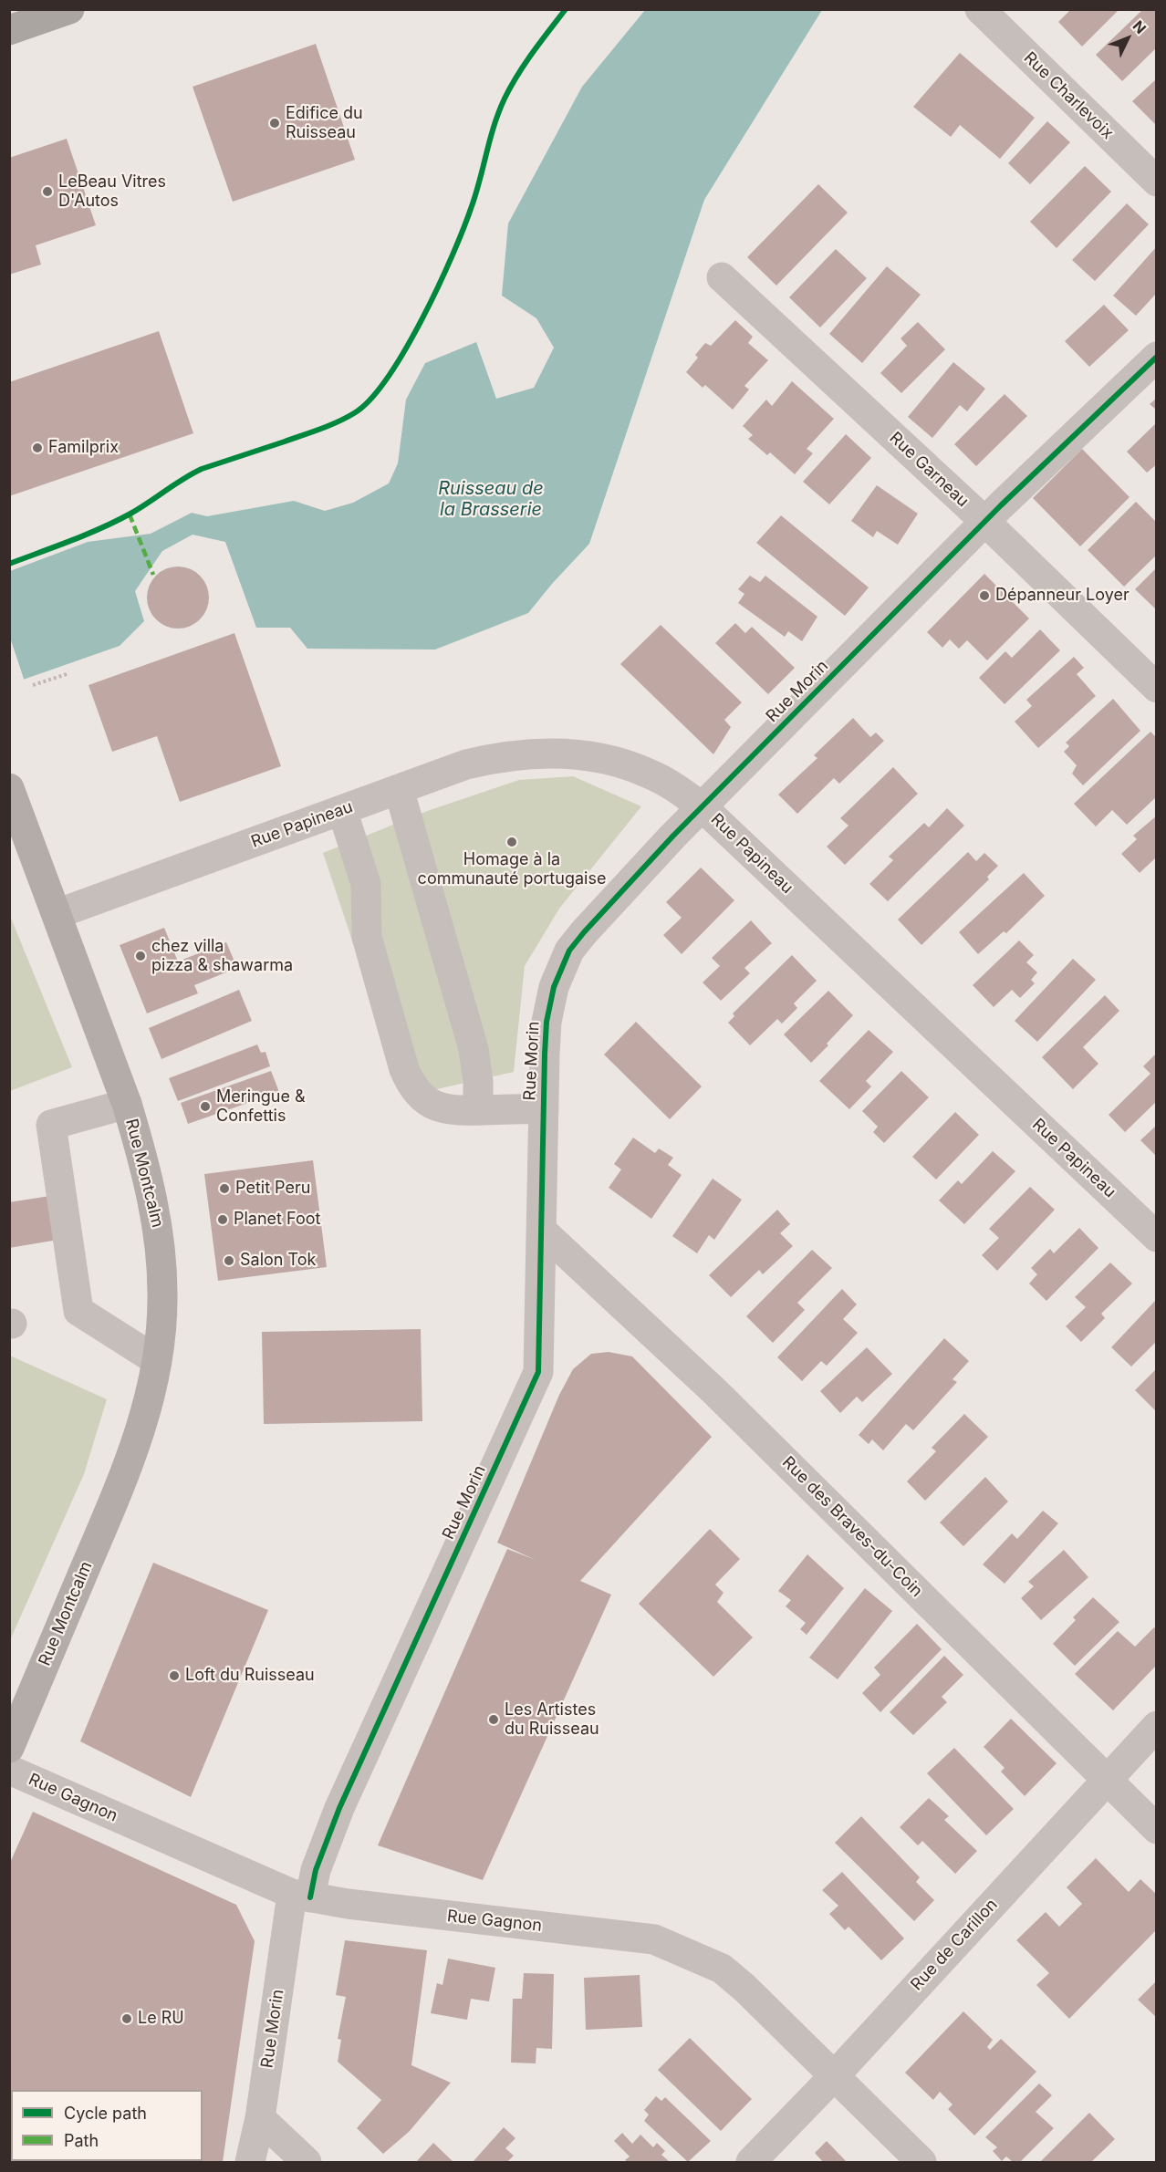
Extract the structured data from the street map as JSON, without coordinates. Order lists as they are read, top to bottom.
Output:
{
  "streets": {
    "main road": ["Rue Montcalm"],
    "street": [
      "Rue Charlevoix",
      "Rue Garneau",
      "Rue Morin",
      "Rue Papineau",
      "Rue des Braves-du-Coin",
      "Rue Gagnon",
      "Rue de Carillon"
    ]
  },
  "crossings": [
    ["Rue Garneau", "Rue Morin"],
    ["Rue Morin", "Rue Papineau"],
    ["Rue Morin", "Rue des Braves-du-Coin"],
    ["Rue Morin", "Rue Gagnon"],
    ["Rue Papineau", "Rue Montcalm"],
    ["Rue des Braves-du-Coin", "Rue de Carillon"],
    ["Rue Gagnon", "Rue de Carillon"]
  ],
  "water": ["Ruisseau de la Brasserie"],
  "places": [
    "Edifice du Ruisseau",
    "LeBeau Vitres D'Autos",
    "Familprix",
    "Dépanneur Loyer",
    "Homage à la communauté portugaise",
    "chez villa pizza & shawarma",
    "Meringue & Confettis",
    "Petit Peru",
    "Planet Foot",
    "Salon Tok",
    "Loft du Ruisseau",
    "Les Artistes du Ruisseau",
    "Le RU"
  ],
  "legend": ["Cycle path", "Path"],
  "north": "top right"
}
